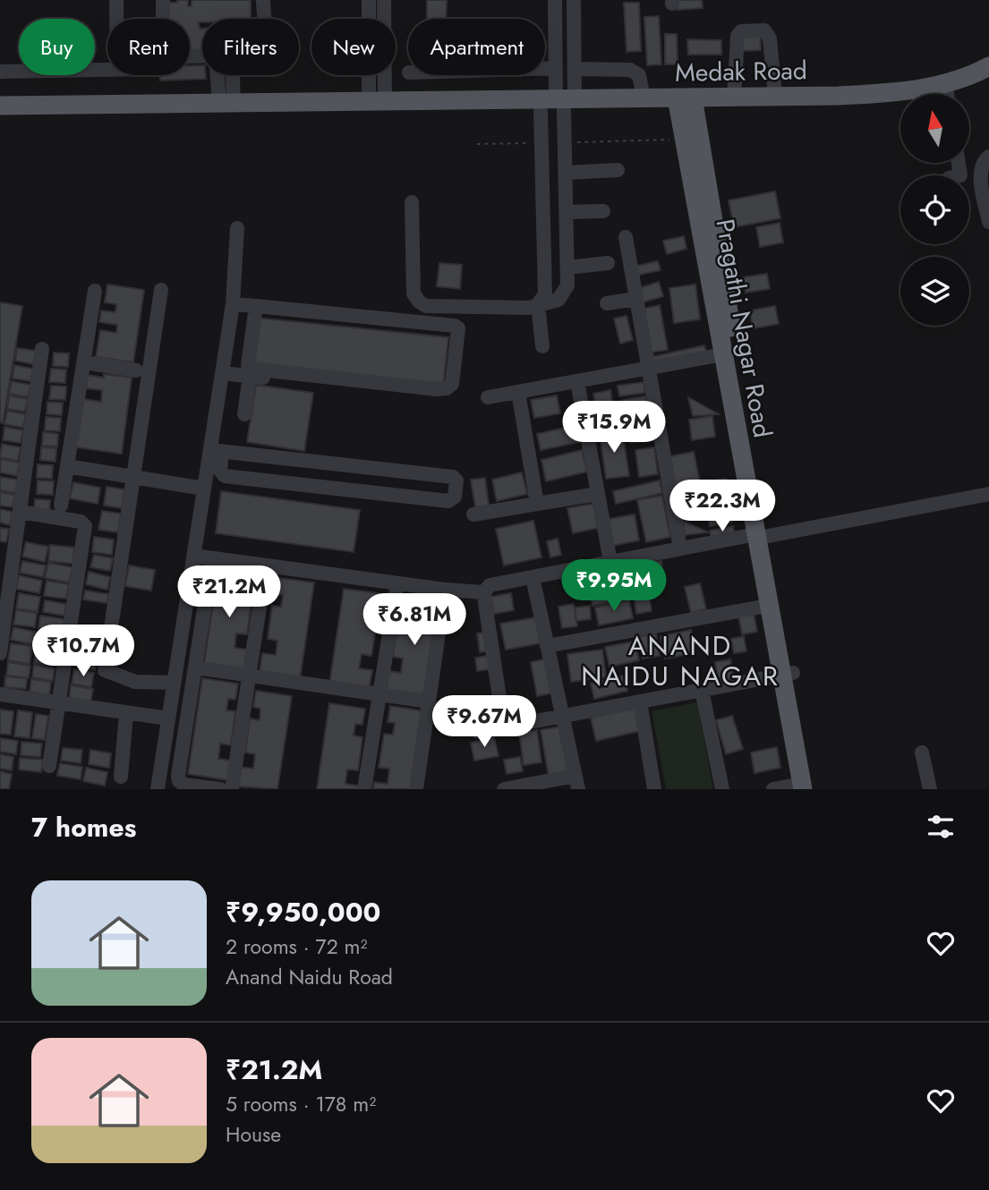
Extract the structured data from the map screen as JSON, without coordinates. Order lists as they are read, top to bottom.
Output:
{
  "streets": {
    "main road": ["Medak Road", "Pragathi Nagar Road"]
  },
  "crossings": [
    ["Medak Road", "Pragathi Nagar Road"]
  ],
  "districts": ["ANAND NAIDU NAGAR"],
  "north": "top",
  "page": {
    "chip": [
      "Buy",
      "Rent",
      "Filters",
      "New",
      "Apartment"
    ],
    "price": [
      "₹15.9M",
      "₹22.3M",
      "₹9.95M",
      "₹21.2M",
      "₹6.81M",
      "₹10.7M",
      "₹9.67M"
    ],
    "heading": "7 homes",
    "list": [
      {
        "name": "₹9,950,000",
        "note": "2 rooms · 72 m² · Anand Naidu Road"
      },
      {
        "name": "₹21.2M",
        "note": "5 rooms · 178 m² · House"
      }
    ]
  }
}
